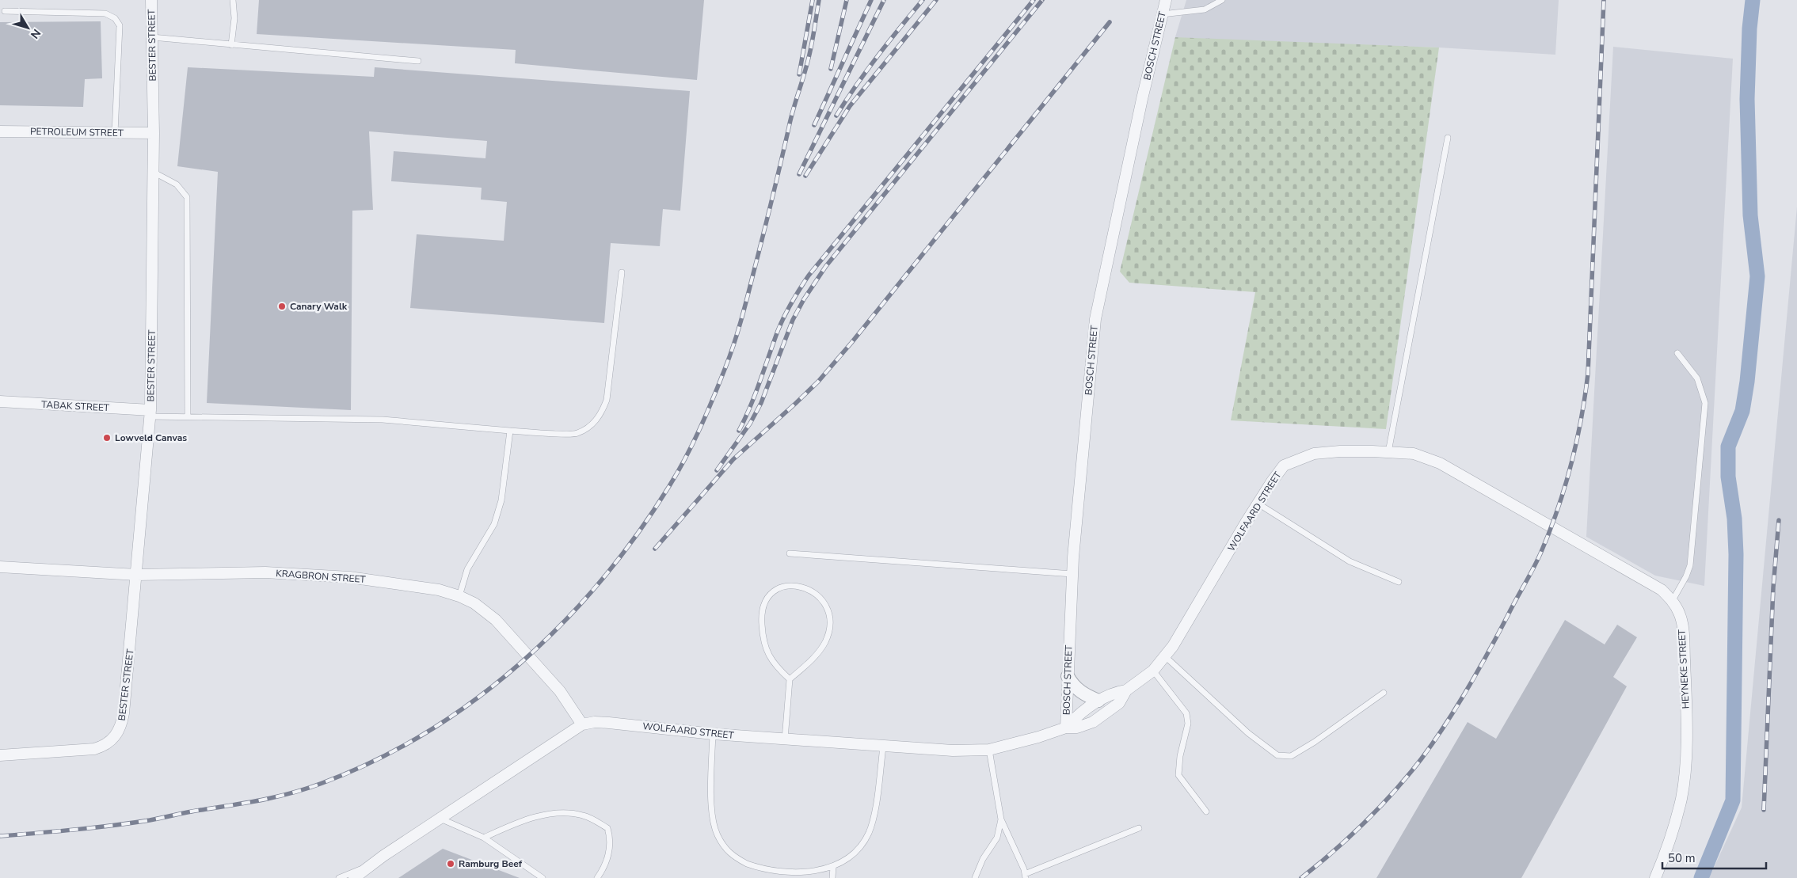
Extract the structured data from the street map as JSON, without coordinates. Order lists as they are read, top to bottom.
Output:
{
  "streets": {
    "street": [
      "BESTER STREET",
      "BOSCH STREET",
      "PETROLEUM STREET",
      "TABAK STREET",
      "WOLFAARD STREET",
      "KRAGBRON STREET",
      "HEYNEKE STREET"
    ]
  },
  "crossings": [
    ["BESTER STREET", "PETROLEUM STREET"],
    ["BESTER STREET", "TABAK STREET"],
    ["BESTER STREET", "KRAGBRON STREET"],
    ["BOSCH STREET", "WOLFAARD STREET"],
    ["WOLFAARD STREET", "KRAGBRON STREET"],
    ["WOLFAARD STREET", "HEYNEKE STREET"]
  ],
  "places": ["Canary Walk", "Lowveld Canvas", "Ramburg Beef"],
  "scale_bar": "50 m",
  "north": "bottom right"
}
